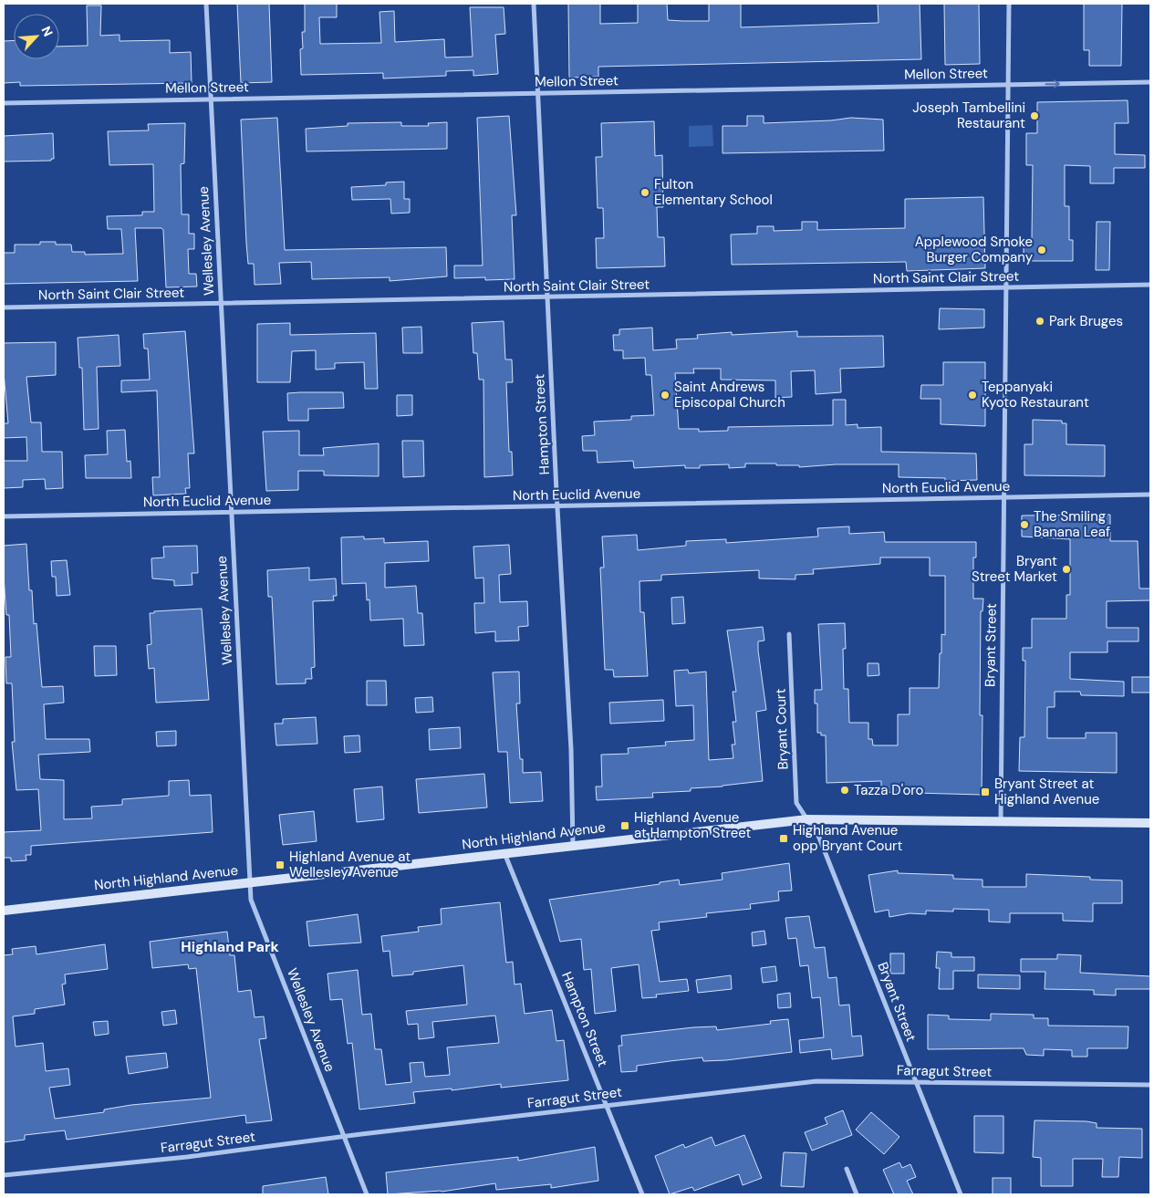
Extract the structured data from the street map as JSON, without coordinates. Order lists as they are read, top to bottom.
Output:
{
  "streets": {
    "main road": ["North Highland Avenue"],
    "street": [
      "Mellon Street",
      "Wellesley Avenue",
      "North Saint Clair Street",
      "Hampton Street",
      "North Euclid Avenue",
      "Bryant Street",
      "Bryant Court",
      "Farragut Street"
    ]
  },
  "crossings": [
    ["Mellon Street", "Wellesley Avenue"],
    ["Mellon Street", "Hampton Street"],
    ["Mellon Street", "Bryant Street"],
    ["Wellesley Avenue", "North Saint Clair Street"],
    ["Wellesley Avenue", "North Euclid Avenue"],
    ["Wellesley Avenue", "North Highland Avenue"],
    ["Wellesley Avenue", "Farragut Street"],
    ["North Saint Clair Street", "Hampton Street"],
    ["North Saint Clair Street", "Bryant Street"],
    ["Hampton Street", "North Euclid Avenue"],
    ["Hampton Street", "North Highland Avenue"],
    ["Hampton Street", "Farragut Street"],
    ["North Euclid Avenue", "Bryant Street"],
    ["Bryant Street", "Bryant Court"],
    ["Bryant Street", "North Highland Avenue"],
    ["Bryant Street", "Farragut Street"],
    ["Bryant Court", "North Highland Avenue"]
  ],
  "districts": ["Highland Park"],
  "places": {
    "other": [
      "Joseph Tambellini Restaurant",
      "Fulton Elementary School",
      "Applewood Smoke Burger Company",
      "Park Bruges",
      "Saint Andrews Episcopal Church",
      "Teppanyaki Kyoto Restaurant",
      "The Smiling Banana Leaf",
      "Bryant Street Market",
      "Tazza D'oro"
    ],
    "transit": [
      "Bryant Street at Highland Avenue",
      "Highland Avenue at Hampton Street",
      "Highland Avenue opp Bryant Court",
      "Highland Avenue at Wellesley Avenue"
    ]
  },
  "north": "top right"
}
